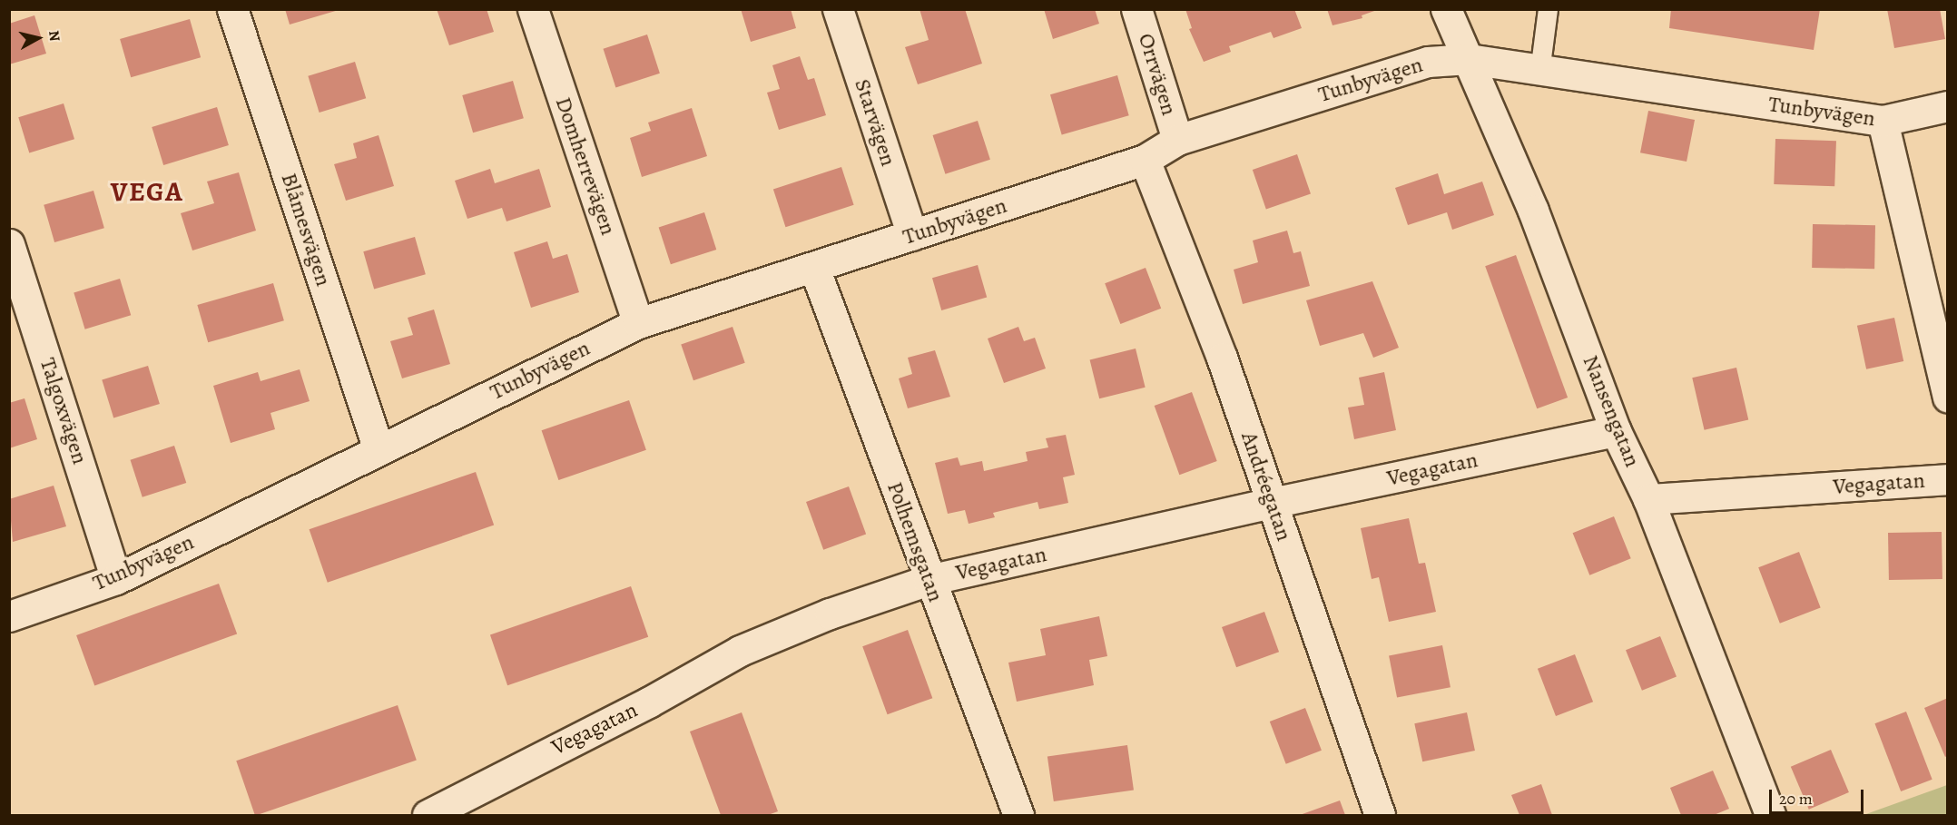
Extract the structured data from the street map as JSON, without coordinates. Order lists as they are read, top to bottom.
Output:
{
  "streets": {
    "street": [
      "Orrvägen",
      "Tunbyvägen",
      "Starvägen",
      "Domherrevägen",
      "Blåmesvägen",
      "Talgoxvägen",
      "Nansengatan",
      "Vegagatan",
      "Andréegatan",
      "Polhemsgatan"
    ]
  },
  "crossings": [
    ["Orrvägen", "Tunbyvägen"],
    ["Tunbyvägen", "Starvägen"],
    ["Tunbyvägen", "Domherrevägen"],
    ["Tunbyvägen", "Blåmesvägen"],
    ["Tunbyvägen", "Talgoxvägen"],
    ["Tunbyvägen", "Nansengatan"],
    ["Tunbyvägen", "Andréegatan"],
    ["Tunbyvägen", "Polhemsgatan"],
    ["Nansengatan", "Vegagatan"],
    ["Vegagatan", "Andréegatan"],
    ["Vegagatan", "Polhemsgatan"]
  ],
  "districts": ["VEGA"],
  "scale_bar": "20 m",
  "north": "right"
}
